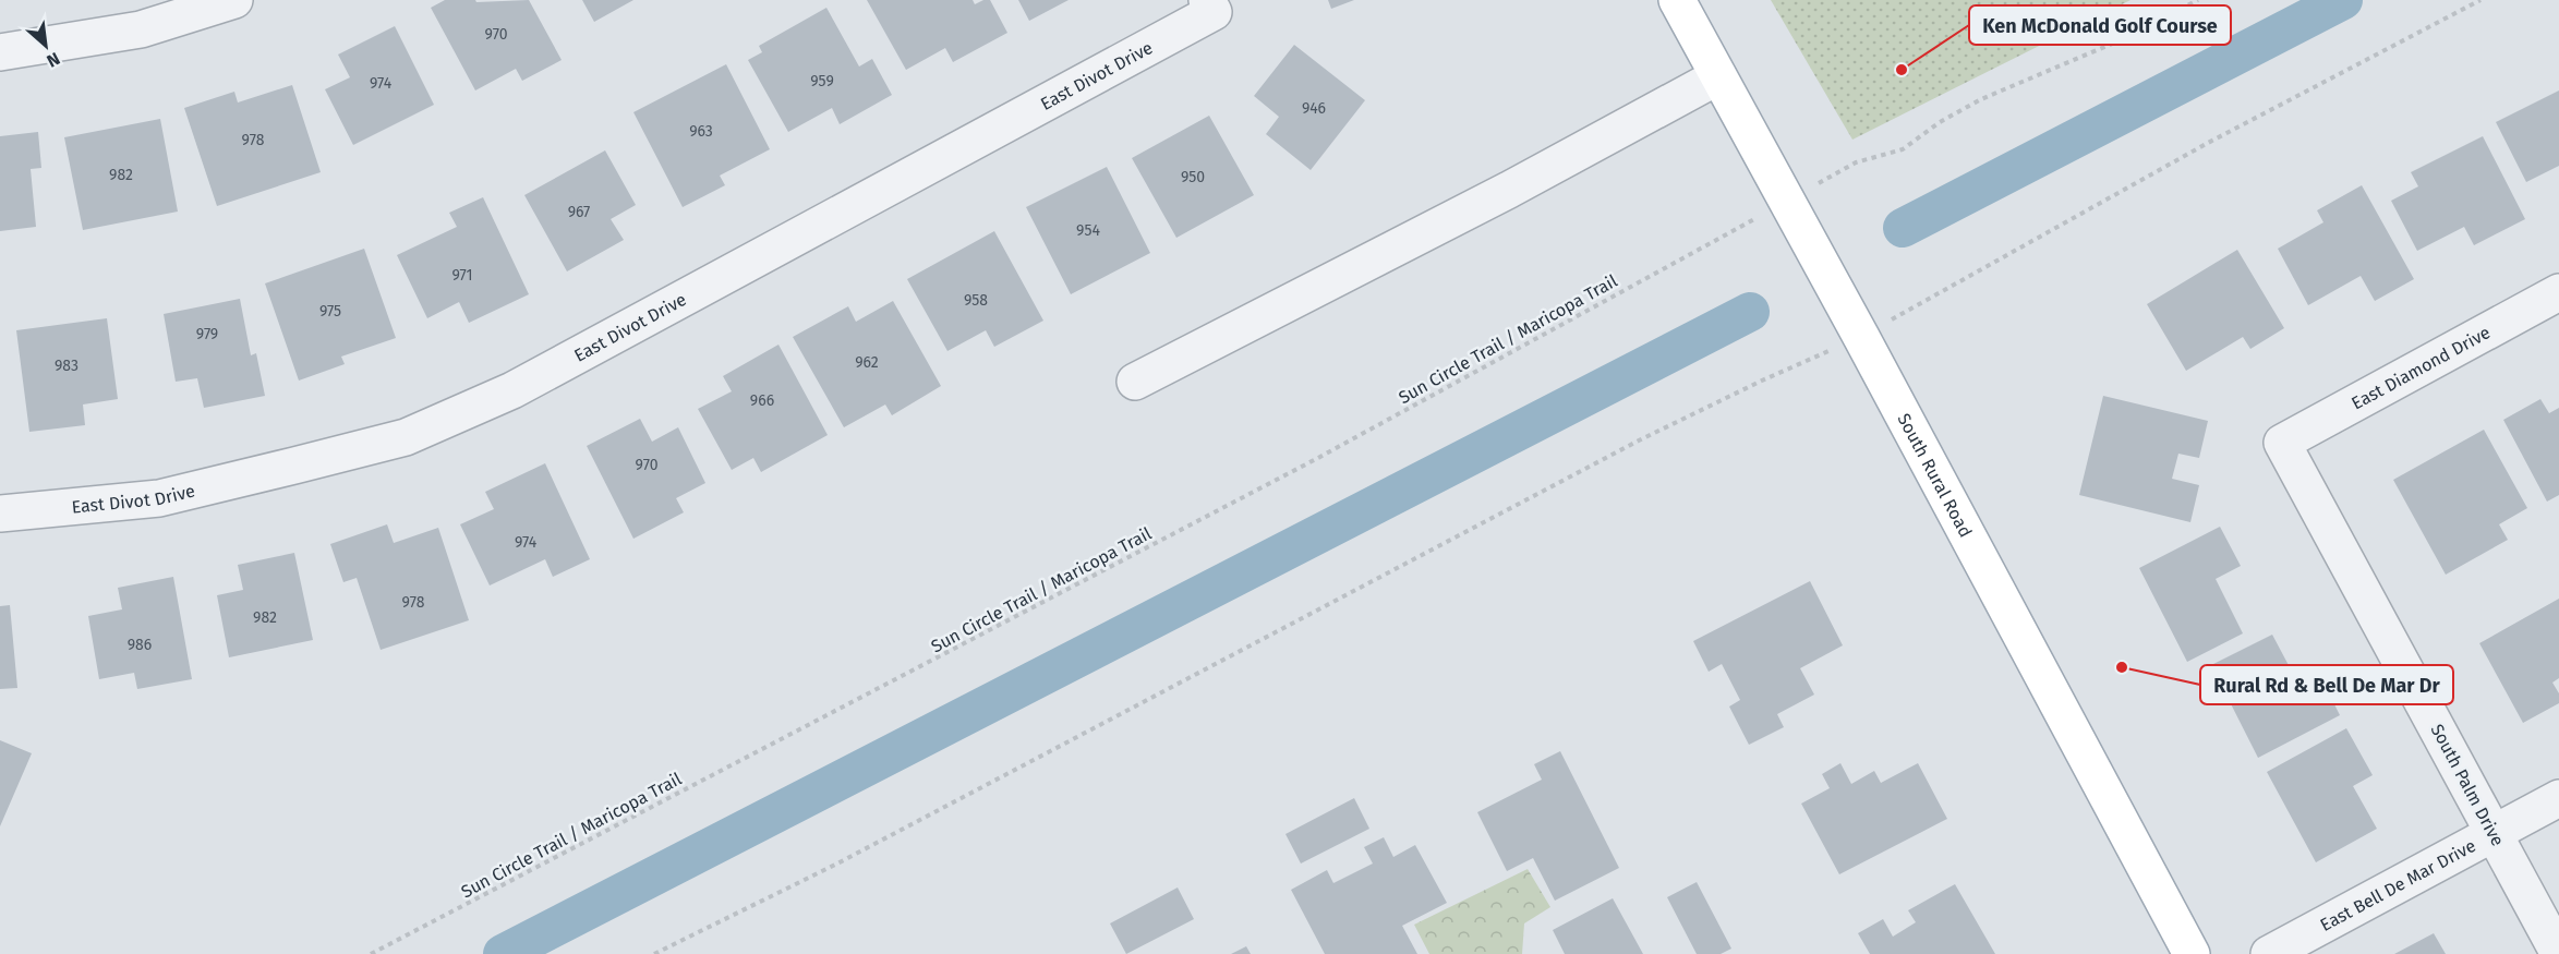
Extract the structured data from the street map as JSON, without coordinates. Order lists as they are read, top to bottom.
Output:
{
  "streets": {
    "main road": ["South Rural Road"],
    "street": [
      "East Divot Drive",
      "East Diamond Drive",
      "South Palm Drive",
      "East Bell De Mar Drive"
    ],
    "path": ["Sun Circle Trail / Maricopa Trail"]
  },
  "crossings": [
    ["East Diamond Drive", "South Palm Drive"],
    ["South Palm Drive", "East Bell De Mar Drive"]
  ],
  "places": ["Ken McDonald Golf Course", "Rural Rd & Bell De Mar Dr"],
  "house_numbers": [
    "970",
    "959",
    "974",
    "946",
    "963",
    "978",
    "982",
    "950",
    "967",
    "954",
    "971",
    "958",
    "975",
    "979",
    "962",
    "983",
    "966",
    "970",
    "974",
    "978",
    "982",
    "986"
  ],
  "north": "bottom right"
}
